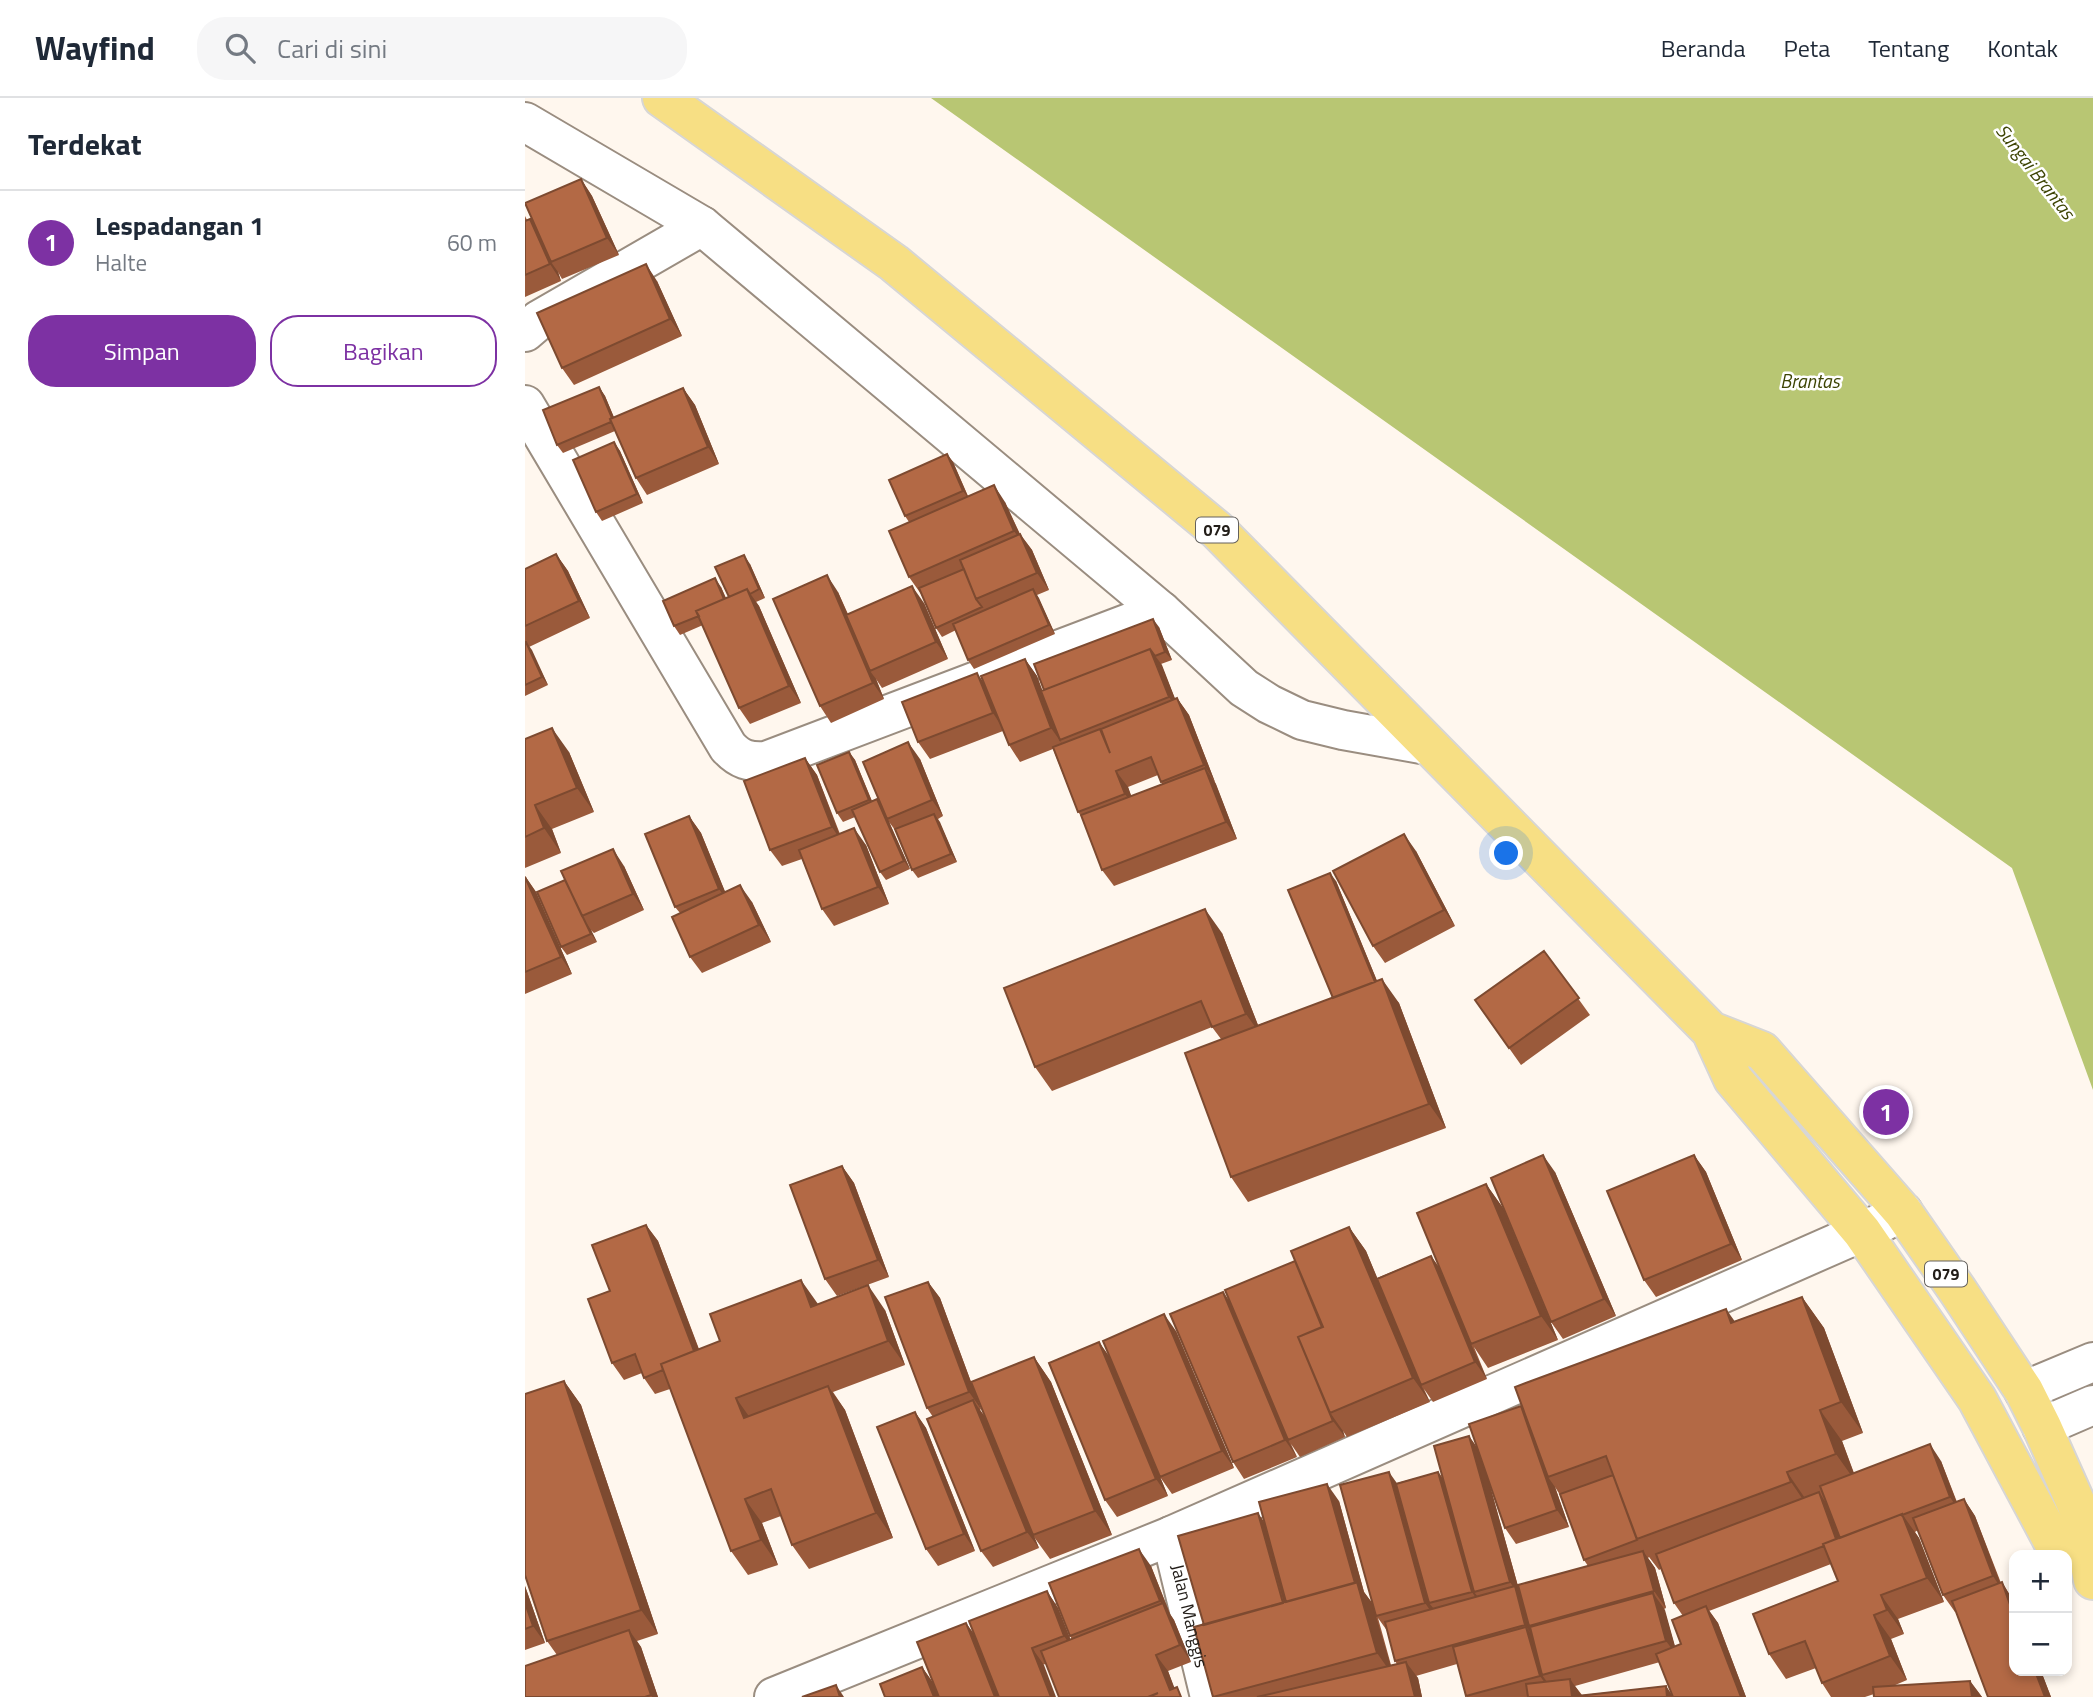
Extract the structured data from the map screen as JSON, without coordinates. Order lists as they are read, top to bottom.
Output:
{
  "streets": {
    "main road": ["079"],
    "street": ["Jalan Manggis"]
  },
  "water": ["Sungai Brantas", "Brantas"],
  "page": {
    "header": "Wayfind",
    "search": "Cari di sini",
    "nav": [
      "Beranda",
      "Peta",
      "Tentang",
      "Kontak"
    ],
    "heading": "Terdekat",
    "list": [
      {
        "mark": "1",
        "name": "Lespadangan 1",
        "note": "Halte",
        "value": "60 m"
      }
    ],
    "buttons": ["Simpan", "Bagikan"],
    "pins": "1",
    "map_buttons": ["+", "−"]
  }
}
